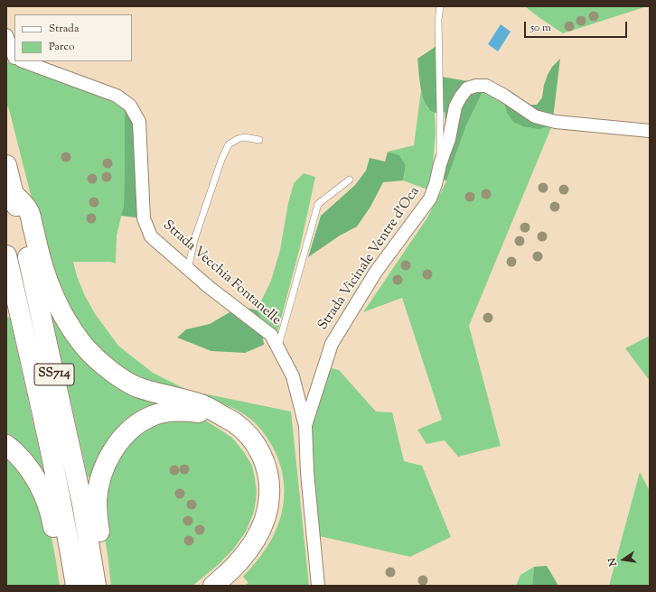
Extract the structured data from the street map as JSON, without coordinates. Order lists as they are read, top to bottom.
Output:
{
  "streets": {
    "highway": ["SS714"],
    "street": ["Strada Vicinale Ventre d'Oca", "Strada Vecchia Fontanelle"]
  },
  "crossings": [
    ["Strada Vicinale Ventre d'Oca", "Strada Vecchia Fontanelle"]
  ],
  "legend": ["Strada", "Parco"],
  "scale_bar": "50 m",
  "north": "left"
}
